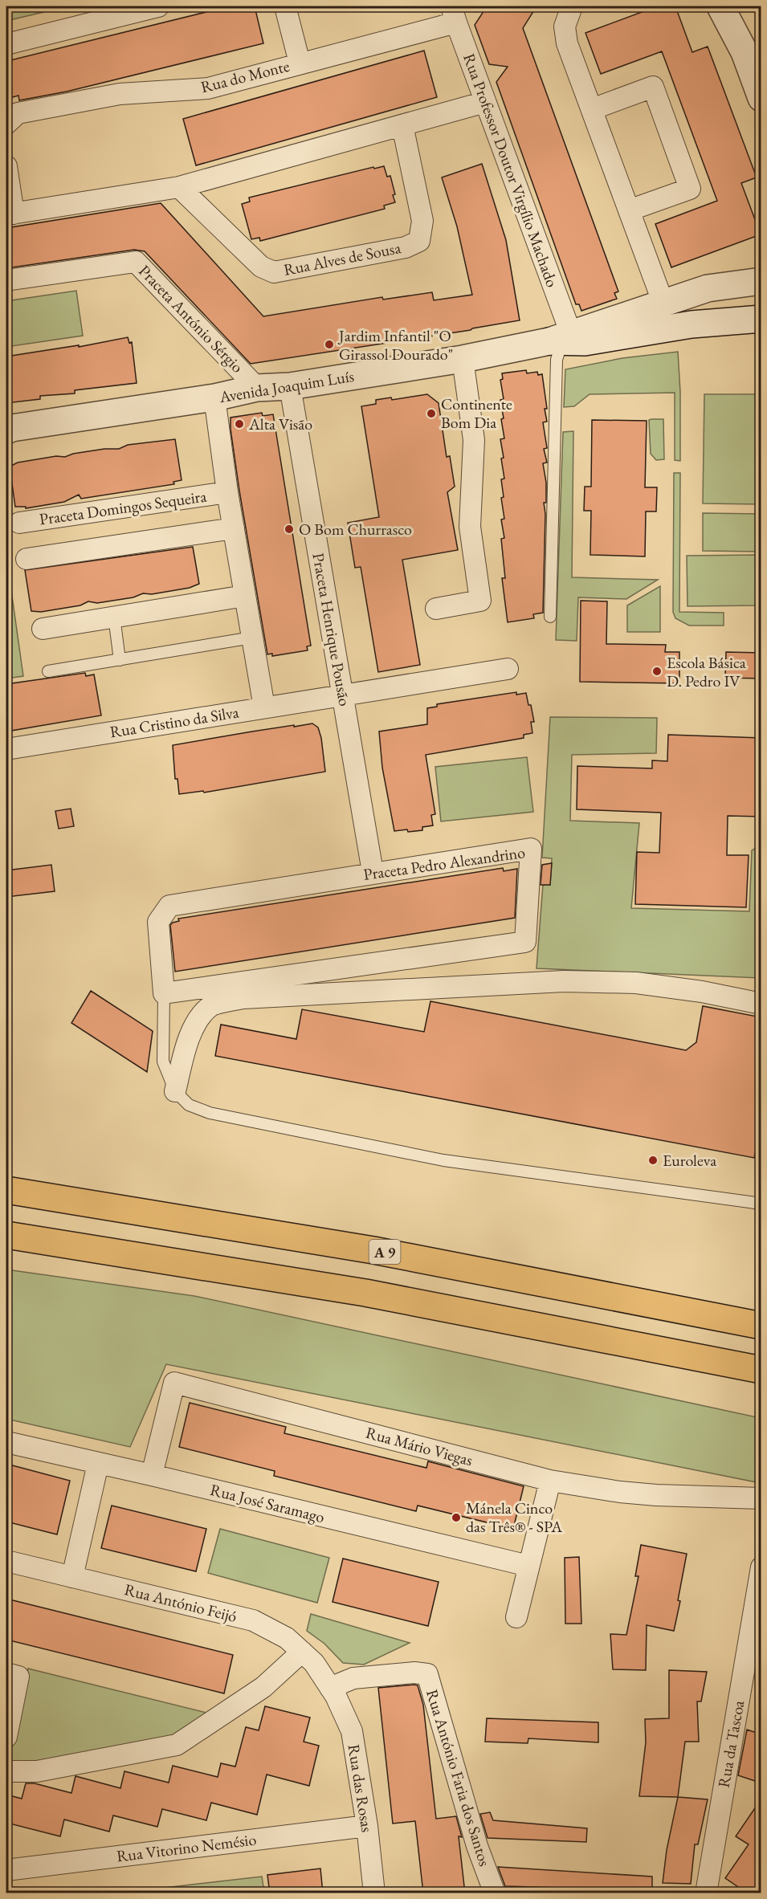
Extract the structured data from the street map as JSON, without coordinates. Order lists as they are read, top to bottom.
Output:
{
  "streets": {
    "highway": ["A 9"],
    "street": [
      "Rua do Monte",
      "Rua Professor Doutor Virgílio Machado",
      "Rua Alves de Sousa",
      "Praceta António Sérgio",
      "Avenida Joaquim Luís",
      "Praceta Domingos Sequeira",
      "Praceta Henrique Pousão",
      "Rua Cristino da Silva",
      "Praceta Pedro Alexandrino",
      "Rua Mário Viegas",
      "Rua José Saramago",
      "Rua António Feijó",
      "Rua da Tascoa",
      "Rua António Faria dos Santos",
      "Rua das Rosas",
      "Rua Vitorino Nemésio"
    ]
  },
  "crossings": [
    ["Rua do Monte", "Rua Professor Doutor Virgílio Machado"],
    ["Rua Professor Doutor Virgílio Machado", "Avenida Joaquim Luís"],
    ["Praceta António Sérgio", "Avenida Joaquim Luís"],
    ["Avenida Joaquim Luís", "Praceta Domingos Sequeira"],
    ["Avenida Joaquim Luís", "Praceta Henrique Pousão"],
    ["Praceta Domingos Sequeira", "Rua Cristino da Silva"],
    ["Praceta Henrique Pousão", "Rua Cristino da Silva"],
    ["Praceta Henrique Pousão", "Praceta Pedro Alexandrino"],
    ["Rua Mário Viegas", "Rua José Saramago"],
    ["Rua António Feijó", "Rua António Faria dos Santos"],
    ["Rua António Feijó", "Rua das Rosas"],
    ["Rua António Faria dos Santos", "Rua das Rosas"],
    ["Rua das Rosas", "Rua Vitorino Nemésio"]
  ],
  "places": [
    "Jardim Infantil \"O Girassol Dourado\"",
    "Continente Bom Dia",
    "Alta Visão",
    "O Bom Churrasco",
    "Escola Básica D. Pedro IV",
    "Euroleva",
    "Mánela Cinco das Três® - SPA"
  ]
}
